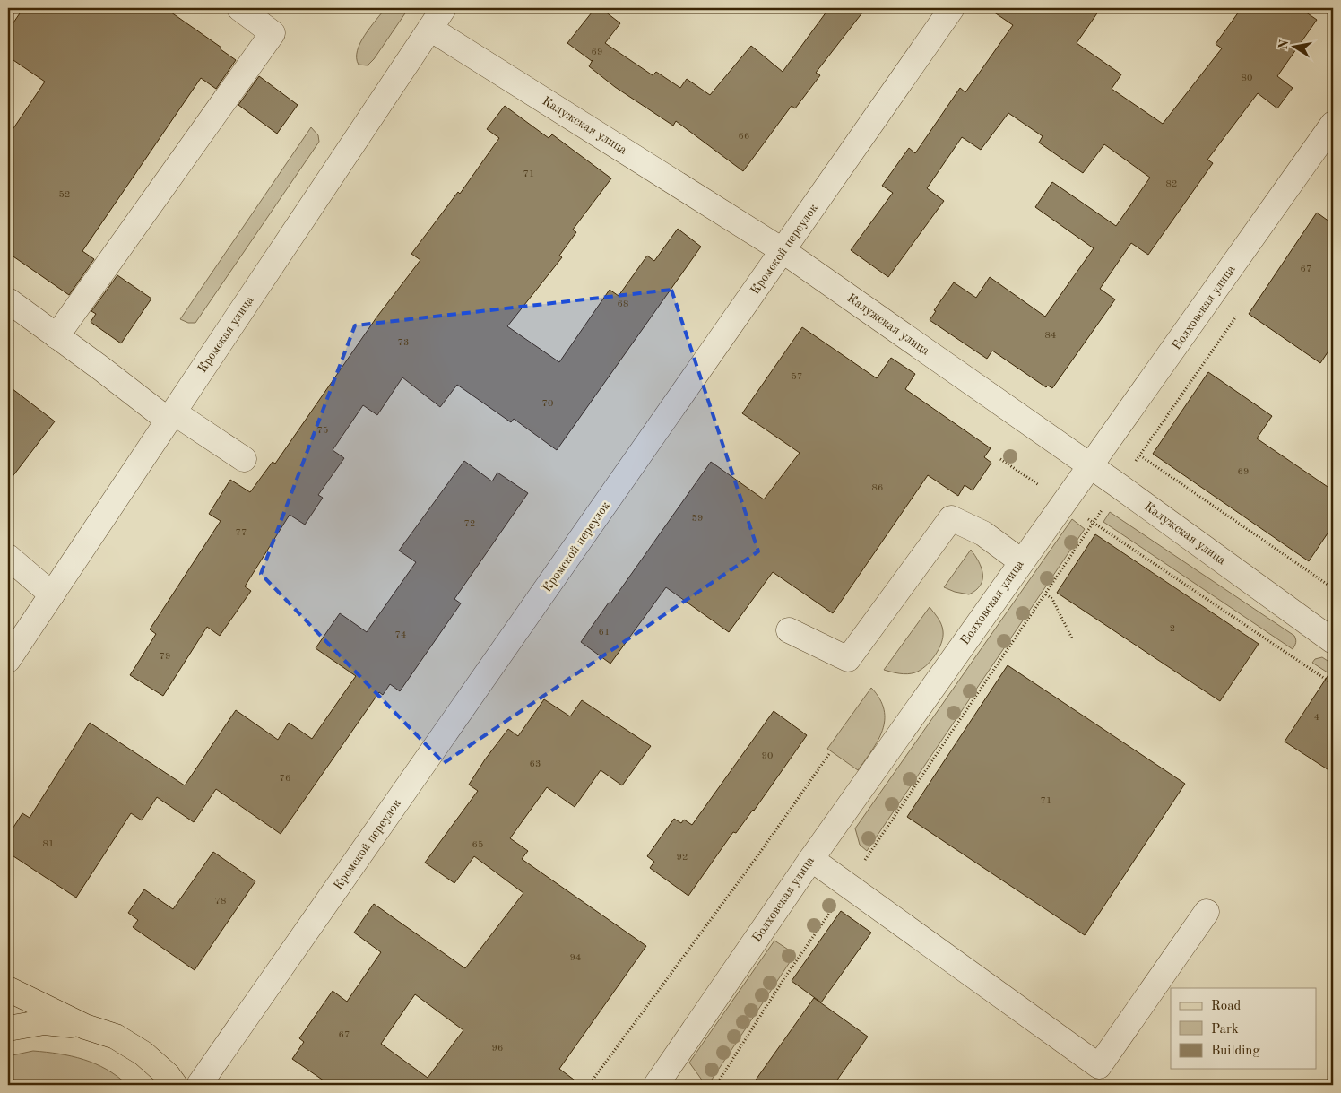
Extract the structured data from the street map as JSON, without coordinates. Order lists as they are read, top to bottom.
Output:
{
  "streets": {
    "street": [
      "Калужская улица",
      "Кромской переулок",
      "Болховская улица",
      "Кромская улица"
    ]
  },
  "crossings": [
    ["Калужская улица", "Кромской переулок"],
    ["Калужская улица", "Болховская улица"],
    ["Калужская улица", "Кромская улица"]
  ],
  "house_numbers": [
    "69",
    "80",
    "66",
    "71",
    "82",
    "52",
    "67",
    "68",
    "84",
    "73",
    "57",
    "70",
    "75",
    "69",
    "86",
    "59",
    "72",
    "77",
    "2",
    "61",
    "74",
    "79",
    "4",
    "90",
    "63",
    "76",
    "71",
    "81",
    "65",
    "92",
    "78",
    "94",
    "67",
    "96"
  ],
  "legend": ["Road", "Park", "Building"],
  "north": "left"
}
